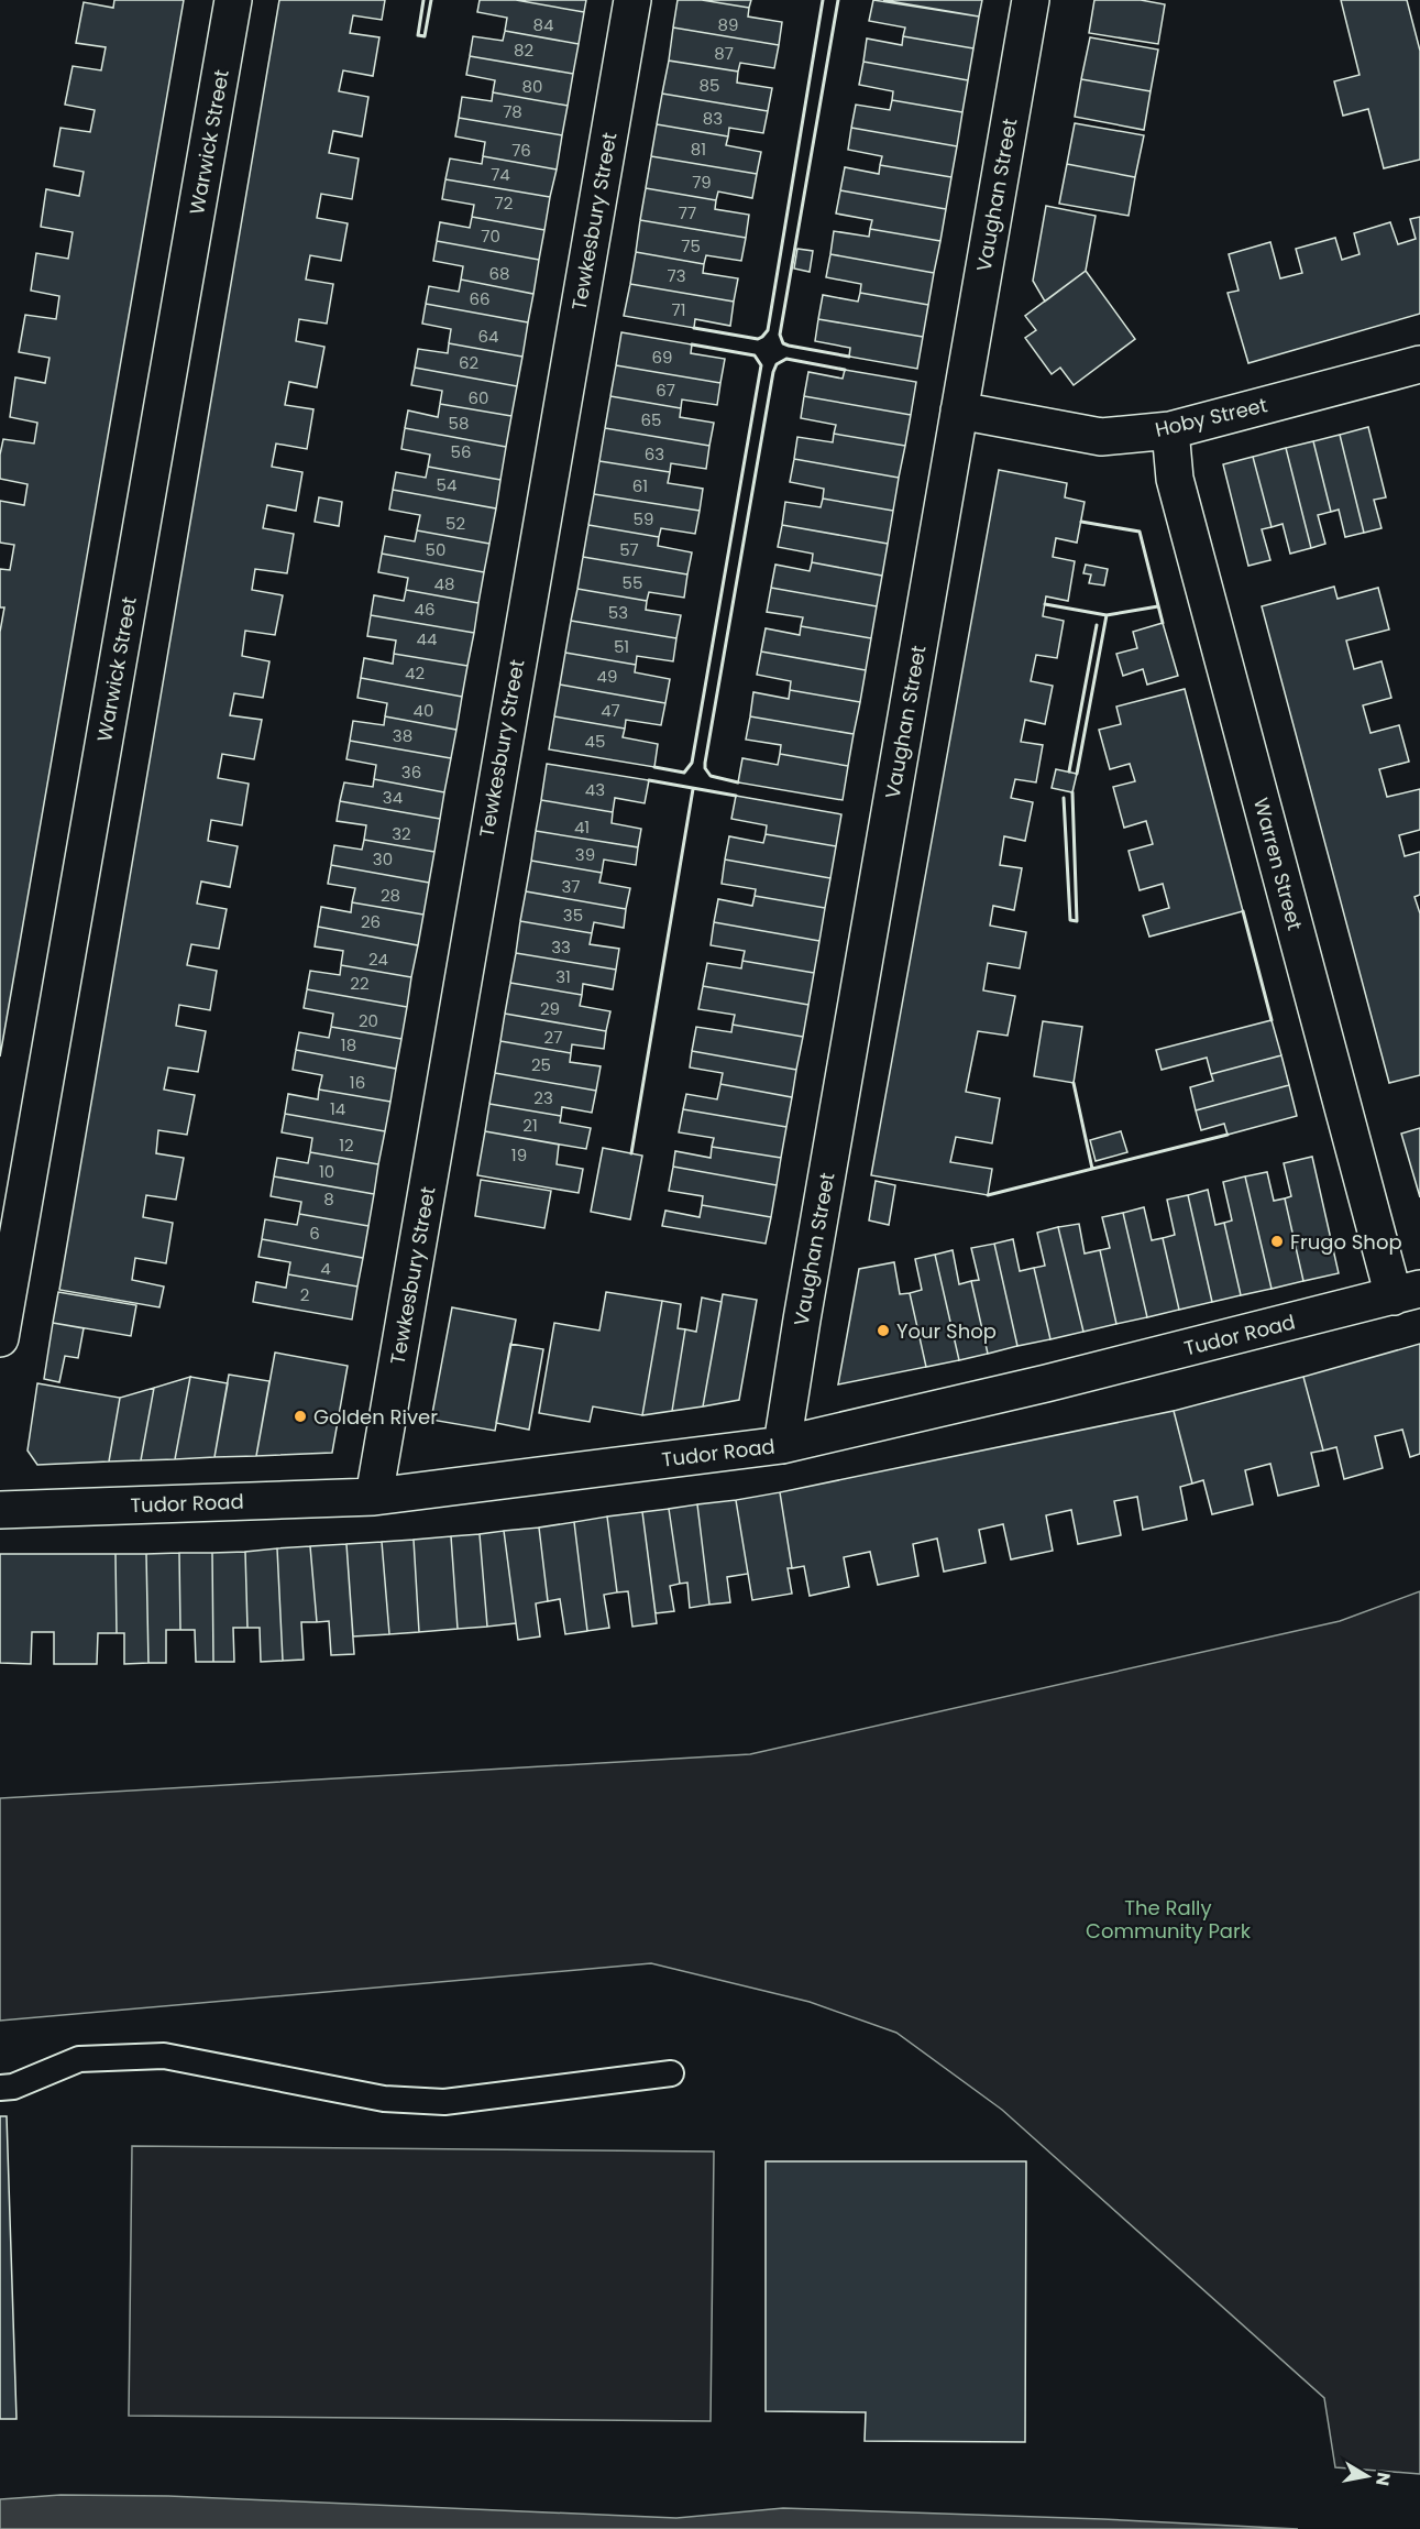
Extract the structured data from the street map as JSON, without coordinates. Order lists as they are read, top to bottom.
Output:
{
  "streets": {
    "street": [
      "Warwick Street",
      "Vaughan Street",
      "Tewkesbury Street",
      "Hoby Street",
      "Warren Street",
      "Tudor Road"
    ]
  },
  "crossings": [
    ["Vaughan Street", "Hoby Street"],
    ["Vaughan Street", "Tudor Road"],
    ["Tewkesbury Street", "Tudor Road"],
    ["Hoby Street", "Warren Street"],
    ["Warren Street", "Tudor Road"]
  ],
  "parks": ["The Rally Community Park"],
  "places": ["Frugo Shop", "Your Shop", "Golden River"],
  "house_numbers": [
    "84",
    "89",
    "82",
    "87",
    "85",
    "80",
    "78",
    "83",
    "81",
    "76",
    "74",
    "79",
    "72",
    "77",
    "70",
    "75",
    "68",
    "73",
    "66",
    "71",
    "64",
    "69",
    "62",
    "67",
    "60",
    "65",
    "58",
    "56",
    "63",
    "54",
    "61",
    "59",
    "52",
    "50",
    "57",
    "55",
    "48",
    "46",
    "53",
    "44",
    "51",
    "42",
    "49",
    "40",
    "47",
    "38",
    "45",
    "36",
    "43",
    "34",
    "41",
    "32",
    "39",
    "30",
    "37",
    "28",
    "35",
    "26",
    "33",
    "24",
    "31",
    "22",
    "29",
    "20",
    "27",
    "18",
    "25",
    "16",
    "23",
    "14",
    "21",
    "12",
    "19",
    "10",
    "8",
    "6",
    "4",
    "2"
  ],
  "north": "right"
}
